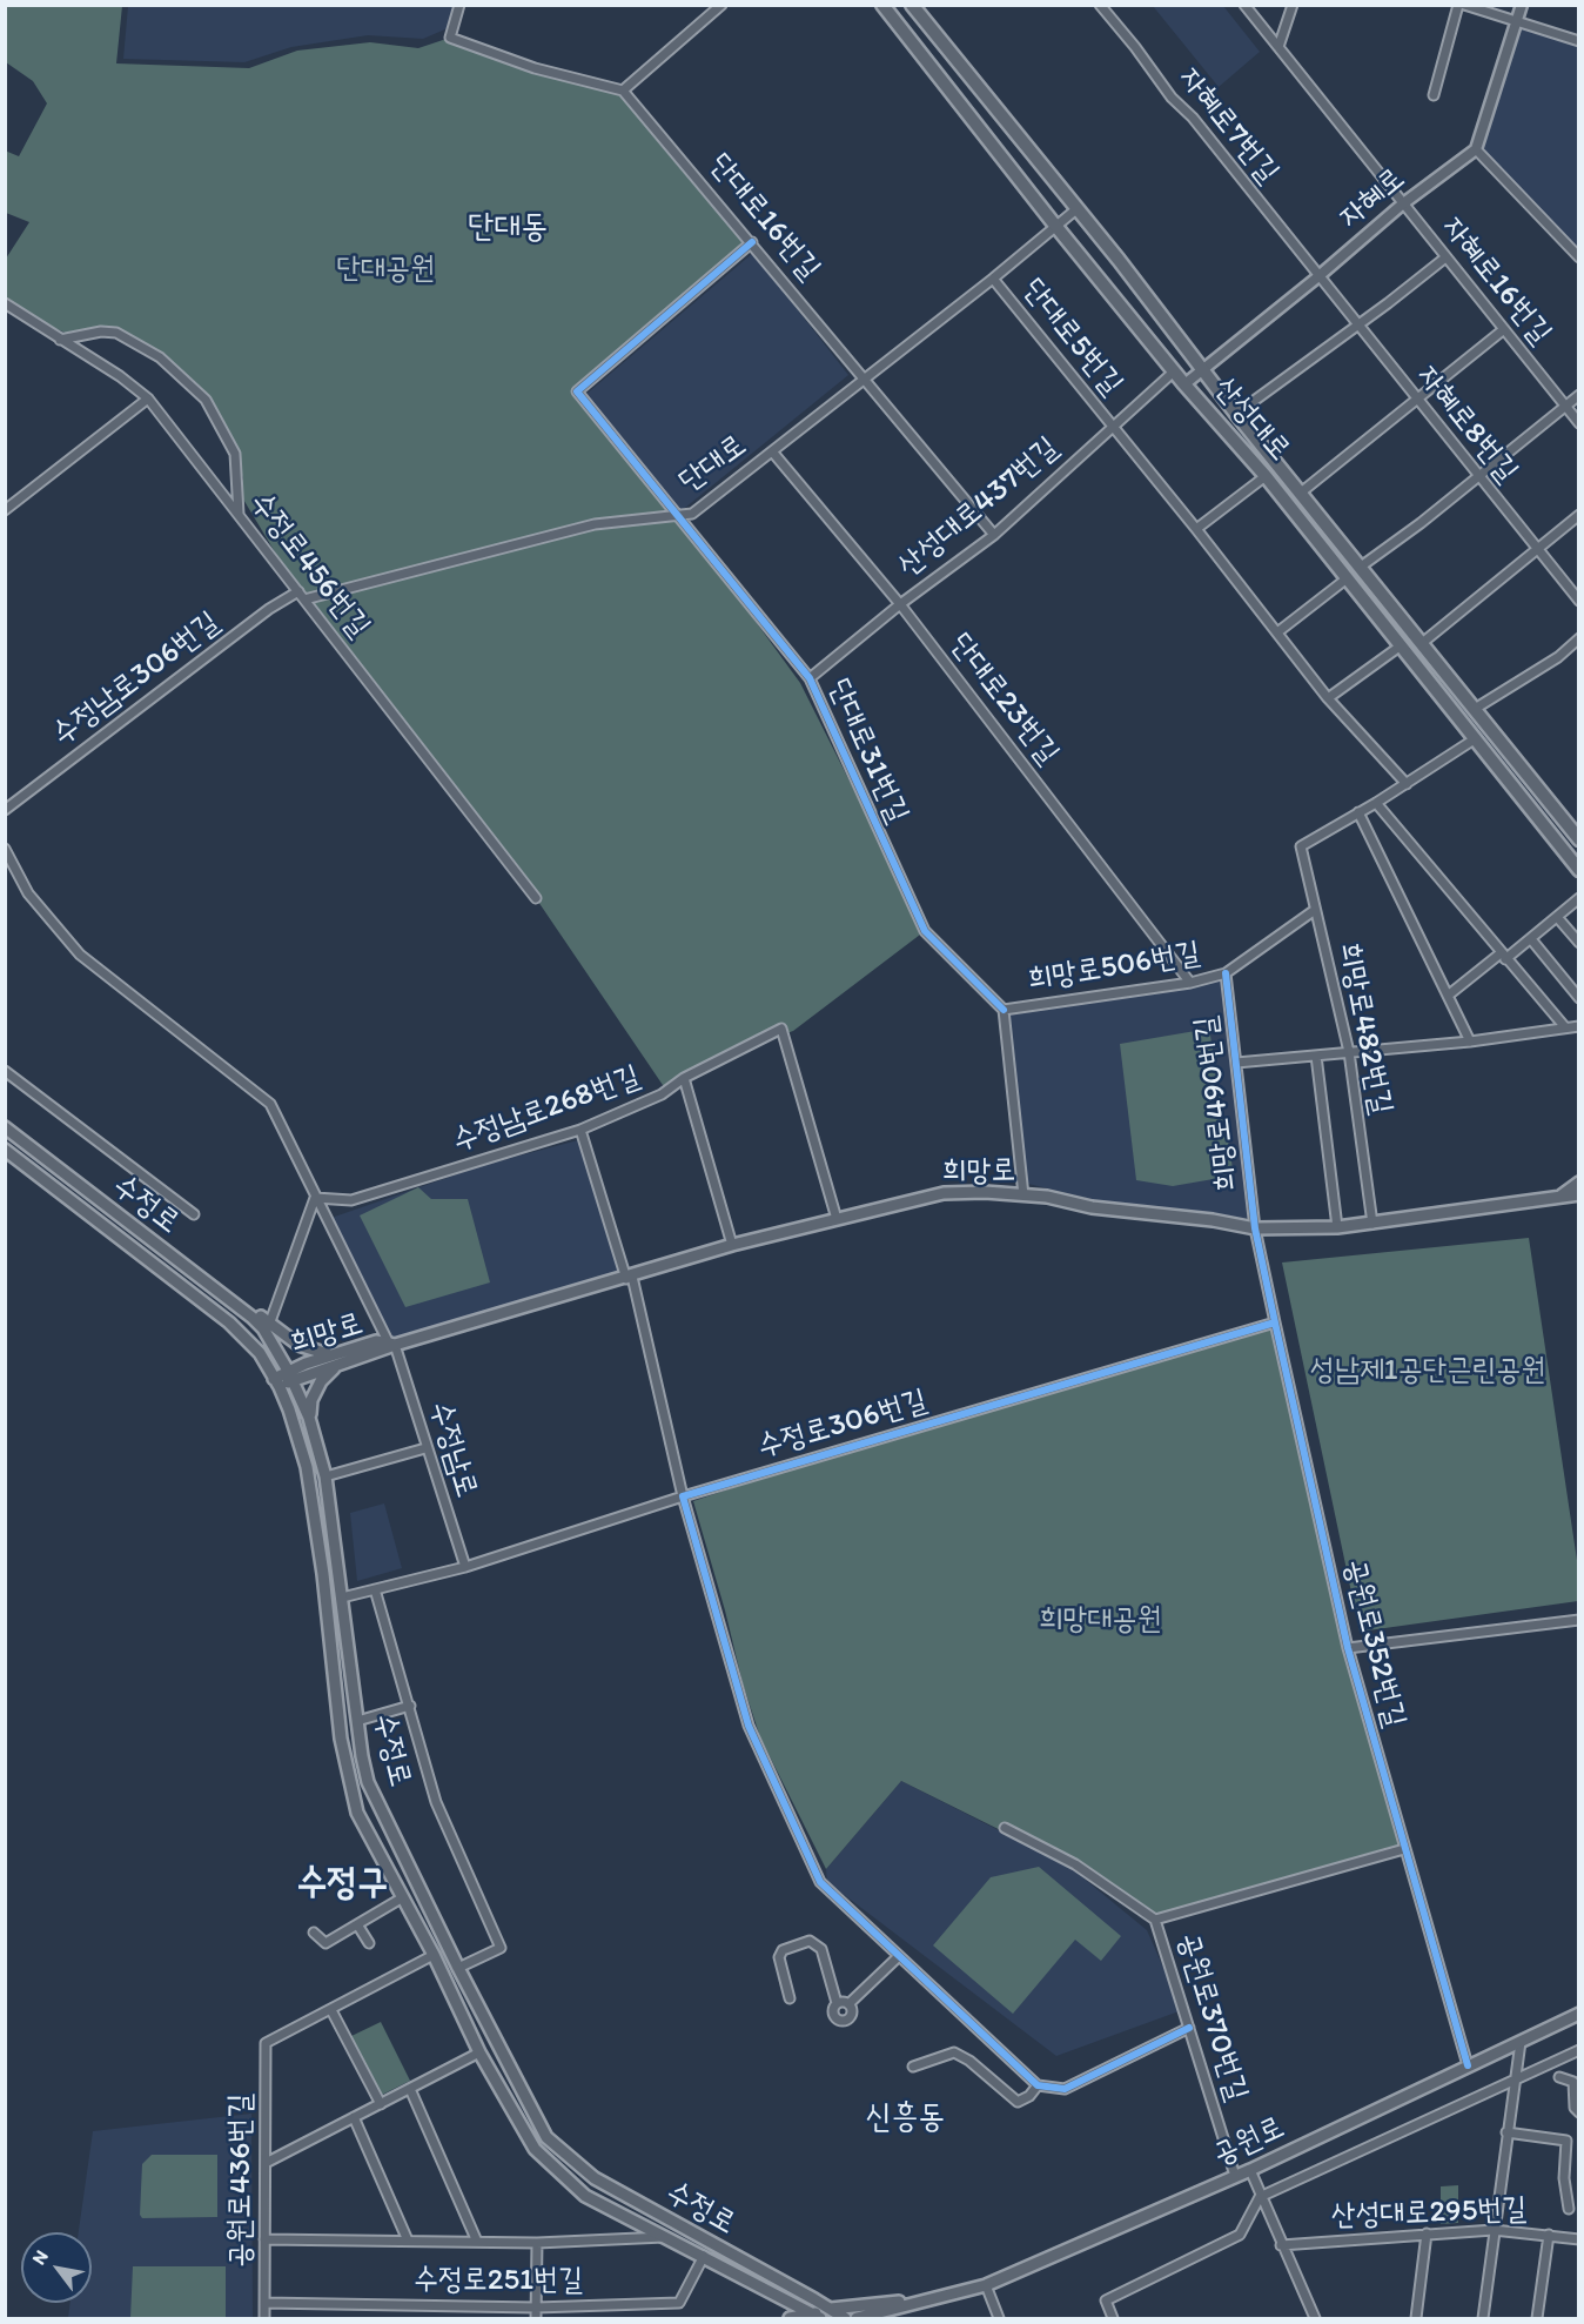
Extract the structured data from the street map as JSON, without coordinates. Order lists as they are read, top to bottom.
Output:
{
  "streets": {
    "main road": [
      "산성대로",
      "희망로",
      "수정로",
      "공원로"
    ],
    "street": [
      "자혜로7번길",
      "자혜로",
      "단대로16번길",
      "자혜로16번길",
      "단대로5번길",
      "자혜로8번길",
      "단대로",
      "산성대로437번길",
      "수정로456번길",
      "수정남로306번길",
      "단대로23번길",
      "단대로31번길",
      "희망로506번길",
      "희망로482번길",
      "희망로490번길",
      "수정남로268번길",
      "수정로306번길",
      "수정남로",
      "공원로352번길",
      "공원로370번길",
      "공원로436번길",
      "산성대로295번길",
      "수정로251번길"
    ]
  },
  "crossings": [
    ["자혜로7번길", "자혜로"],
    ["자혜로7번길", "자혜로8번길"],
    ["자혜로", "자혜로16번길"],
    ["자혜로", "산성대로"],
    ["자혜로", "자혜로8번길"],
    ["단대로16번길", "단대로"],
    ["단대로16번길", "산성대로437번길"],
    ["단대로16번길", "단대로31번길"],
    ["단대로5번길", "단대로"],
    ["단대로5번길", "산성대로437번길"],
    ["산성대로", "단대로"],
    ["산성대로", "산성대로437번길"],
    ["단대로", "수정로456번길"],
    ["단대로", "수정남로306번길"],
    ["단대로", "단대로23번길"],
    ["단대로", "단대로31번길"],
    ["산성대로437번길", "단대로23번길"],
    ["산성대로437번길", "단대로31번길"],
    ["수정로456번길", "수정남로306번길"],
    ["단대로23번길", "희망로506번길"],
    ["단대로31번길", "희망로506번길"],
    ["희망로506번길", "희망로482번길"],
    ["희망로506번길", "희망로490번길"],
    ["희망로506번길", "희망로"],
    ["희망로482번길", "희망로"],
    ["희망로490번길", "희망로"],
    ["희망로490번길", "공원로352번길"],
    ["수정남로268번길", "희망로"],
    ["수정남로268번길", "수정남로"],
    ["희망로", "수정로"],
    ["희망로", "수정남로"],
    ["희망로", "공원로352번길"],
    ["수정로", "수정로306번길"],
    ["수정로", "공원로"],
    ["수정로", "수정로251번길"],
    ["수정로306번길", "수정남로"],
    ["수정로306번길", "공원로352번길"],
    ["공원로352번길", "공원로"],
    ["공원로370번길", "공원로"],
    ["공원로436번길", "수정로251번길"]
  ],
  "districts": ["단대동", "수정구", "신흥동"],
  "parks": ["단대공원", "성남제1공단근린공원", "희망대공원"],
  "north": "top left"
}
